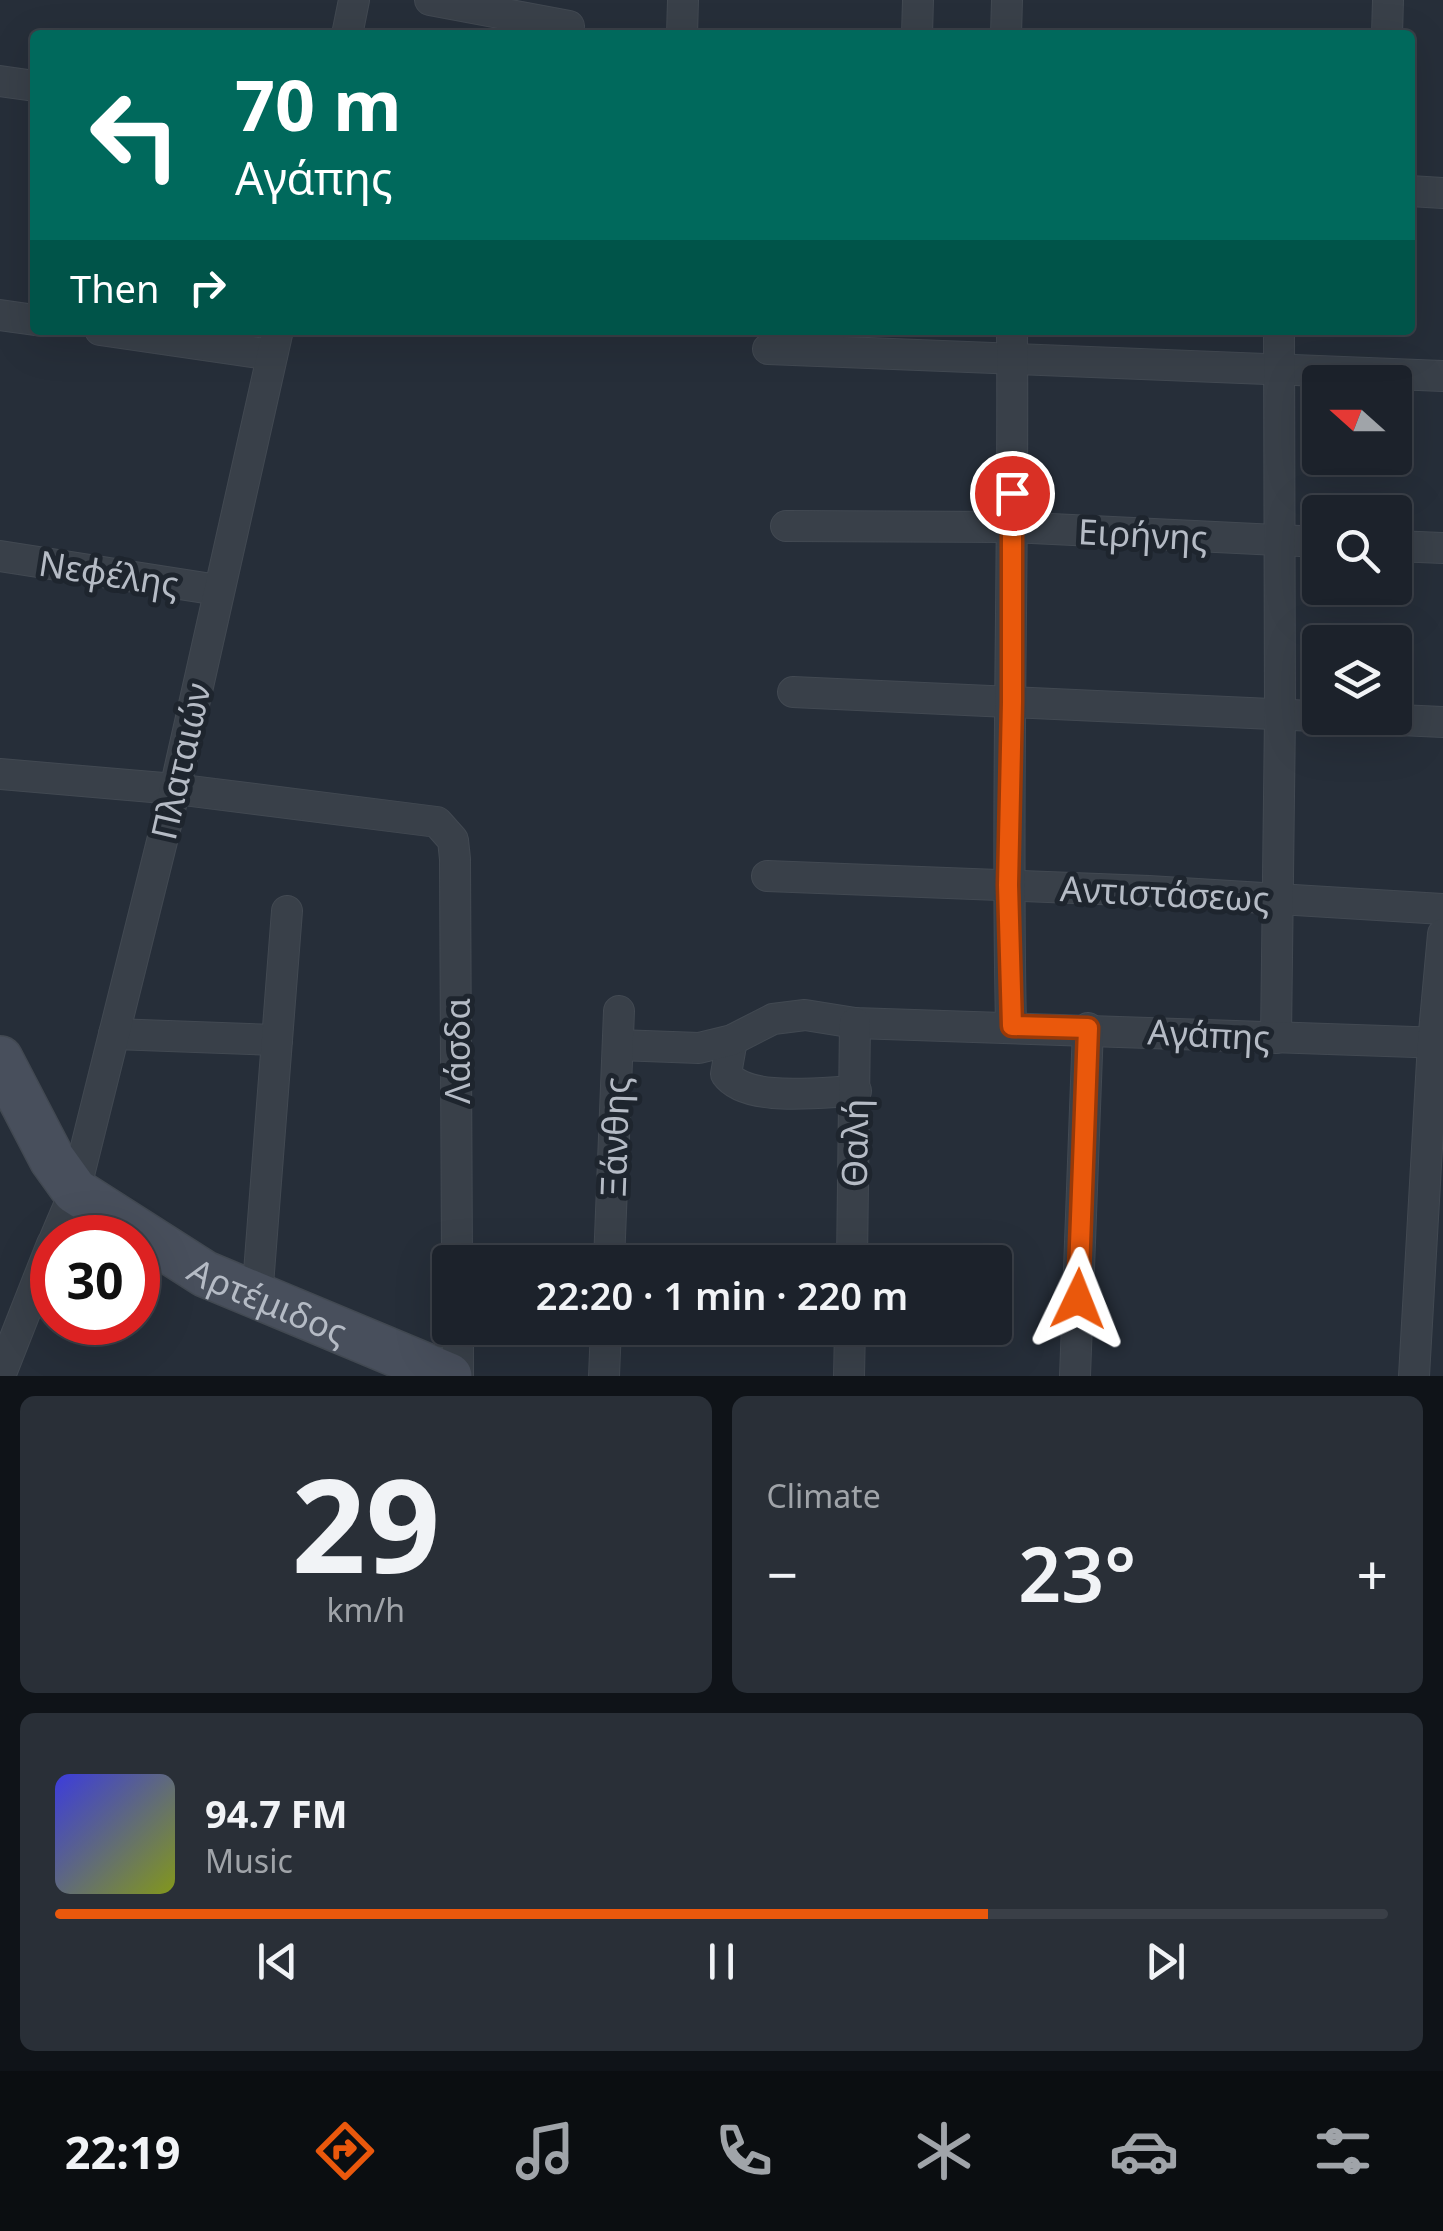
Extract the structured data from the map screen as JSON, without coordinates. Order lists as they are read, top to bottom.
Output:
{
  "streets": {
    "street": [
      "Ειρήνης",
      "Νεφέλης",
      "Πλαταιών",
      "Αντιστάσεως",
      "Αγάπης",
      "Λάσδα",
      "Ξάνθης",
      "Θαλή",
      "Αρτέμιδος"
    ]
  },
  "crossings": [
    ["Νεφέλης", "Πλαταιών"],
    ["Πλαταιών", "Λάσδα"],
    ["Πλαταιών", "Αρτέμιδος"],
    ["Αγάπης", "Ξάνθης"],
    ["Αγάπης", "Θαλή"]
  ],
  "north": "left",
  "page": {
    "turn": ["70 m", "Αγάπης"],
    "then": "Then",
    "limit": "30",
    "trip": "22:20 · 1 min · 220 m",
    "tile": [
      ["29", "km/h"],
      "Climate"
    ],
    "heat": ["−", "23°", "+"],
    "song": ["94.7 FM", "Music"],
    "tabs": "22:19"
  }
}
